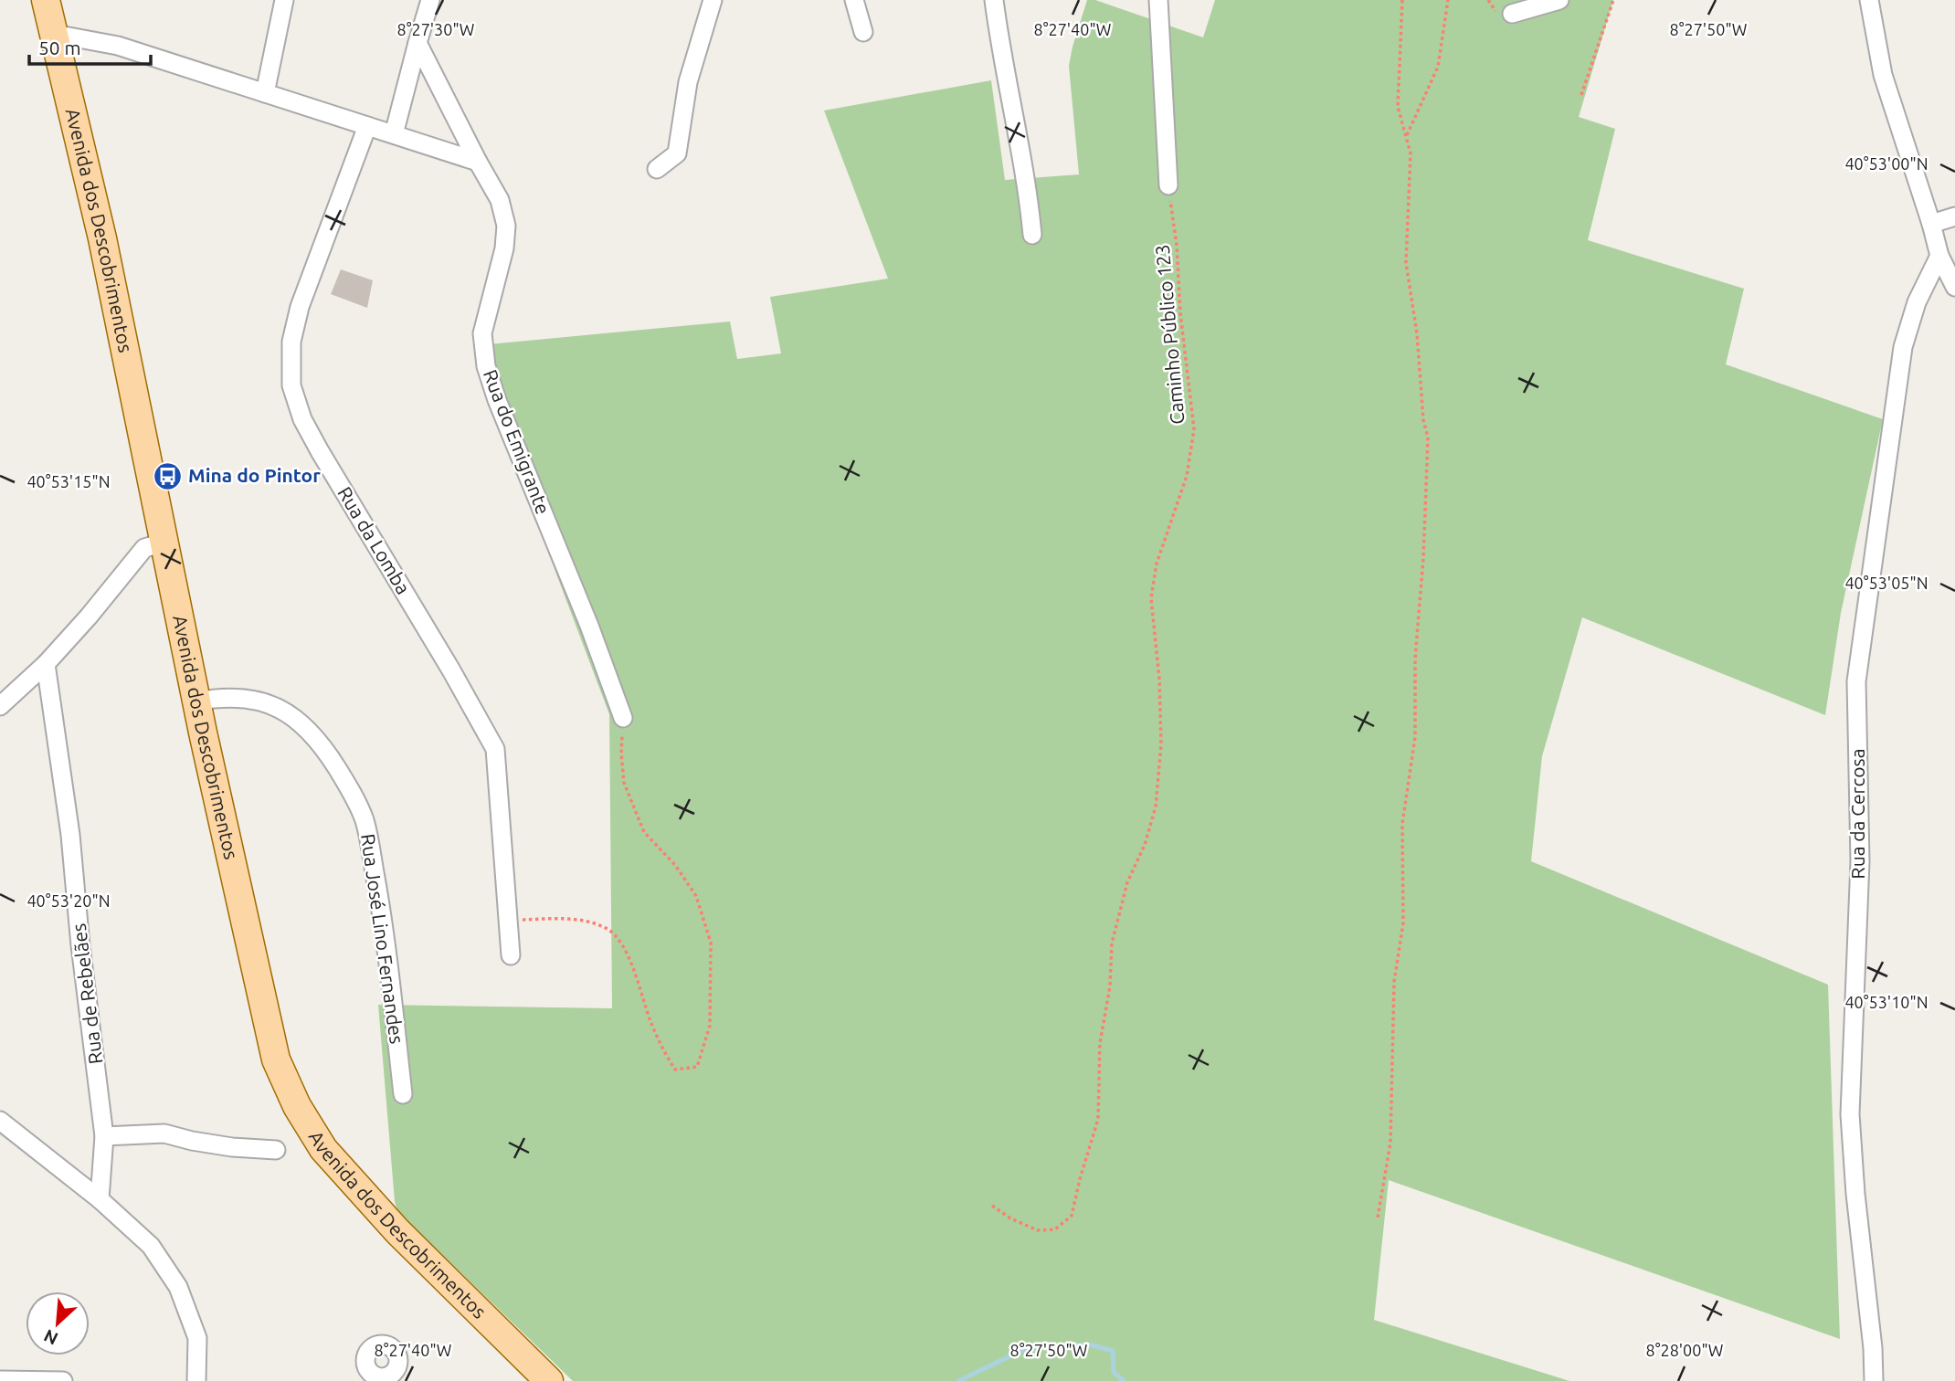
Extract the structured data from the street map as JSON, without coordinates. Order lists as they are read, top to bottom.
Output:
{
  "streets": {
    "main road": ["Avenida dos Descobrimentos"],
    "street": [
      "Rua do Emigrante",
      "Rua da Lomba",
      "Rua da Cercosa",
      "Rua José Lino Fernandes",
      "Rua de Rebelães"
    ],
    "path": ["Caminho Público 123"]
  },
  "crossings": [
    ["Avenida dos Descobrimentos", "Rua José Lino Fernandes"]
  ],
  "places": {
    "bus stop": ["Mina do Pintor"]
  },
  "scale_bar": "50 m",
  "north": "bottom left",
  "coordinates": [
    "8°27'30\"W",
    "8°27'40\"W",
    "8°27'50\"W",
    "40°53'00\"N",
    "40°53'15\"N",
    "40°53'05\"N",
    "40°53'20\"N",
    "40°53'10\"N",
    "8°28'00\"W"
  ]
}
